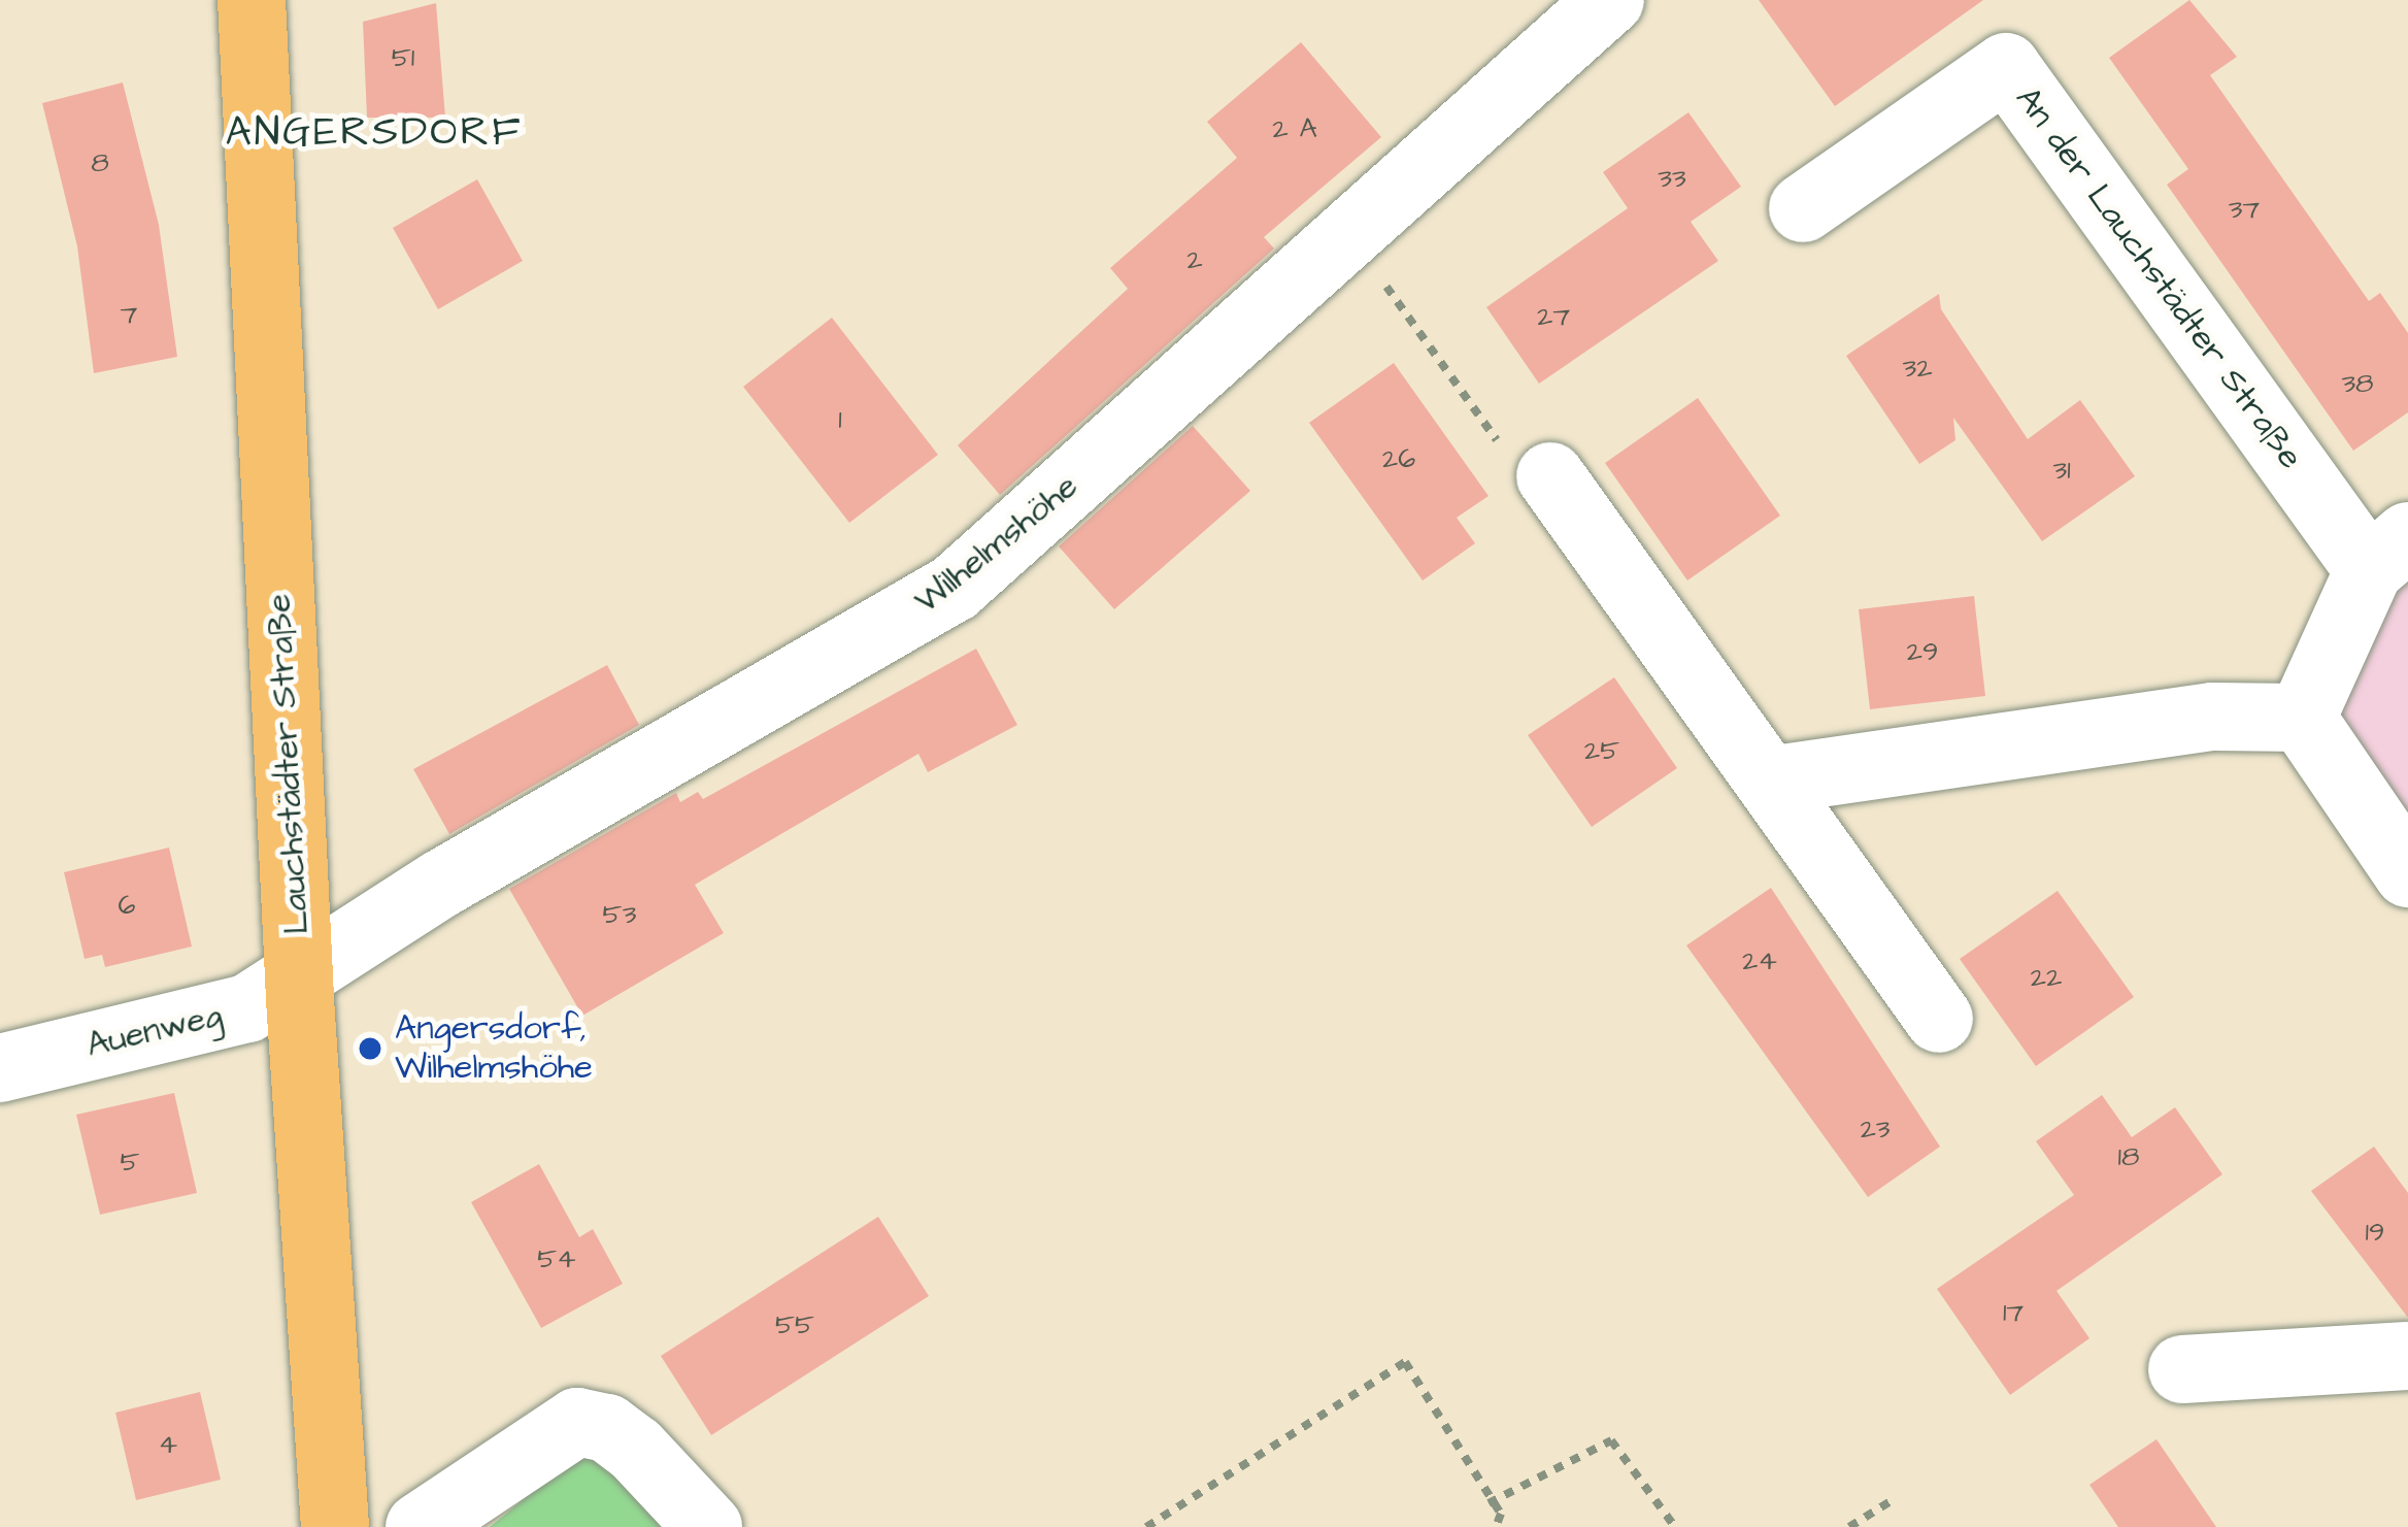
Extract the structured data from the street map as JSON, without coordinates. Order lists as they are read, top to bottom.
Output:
{
  "streets": {
    "main road": ["Lauchstädter Straße"],
    "street": ["An der Lauchstädter Straße", "Wilhelmshöhe", "Auenweg"]
  },
  "crossings": [
    ["Wilhelmshöhe", "Lauchstädter Straße"],
    ["Wilhelmshöhe", "Auenweg"],
    ["Lauchstädter Straße", "Auenweg"]
  ],
  "districts": ["ANGERSDORF"],
  "places": ["Angersdorf, Wilhelmshöhe"],
  "house_numbers": [
    "51",
    "2 A",
    "8",
    "33",
    "37",
    "2",
    "7",
    "27",
    "32",
    "38",
    "1",
    "26",
    "31",
    "29",
    "25",
    "6",
    "53",
    "24",
    "22",
    "23",
    "18",
    "5",
    "19",
    "54",
    "17",
    "55",
    "4"
  ]
}
